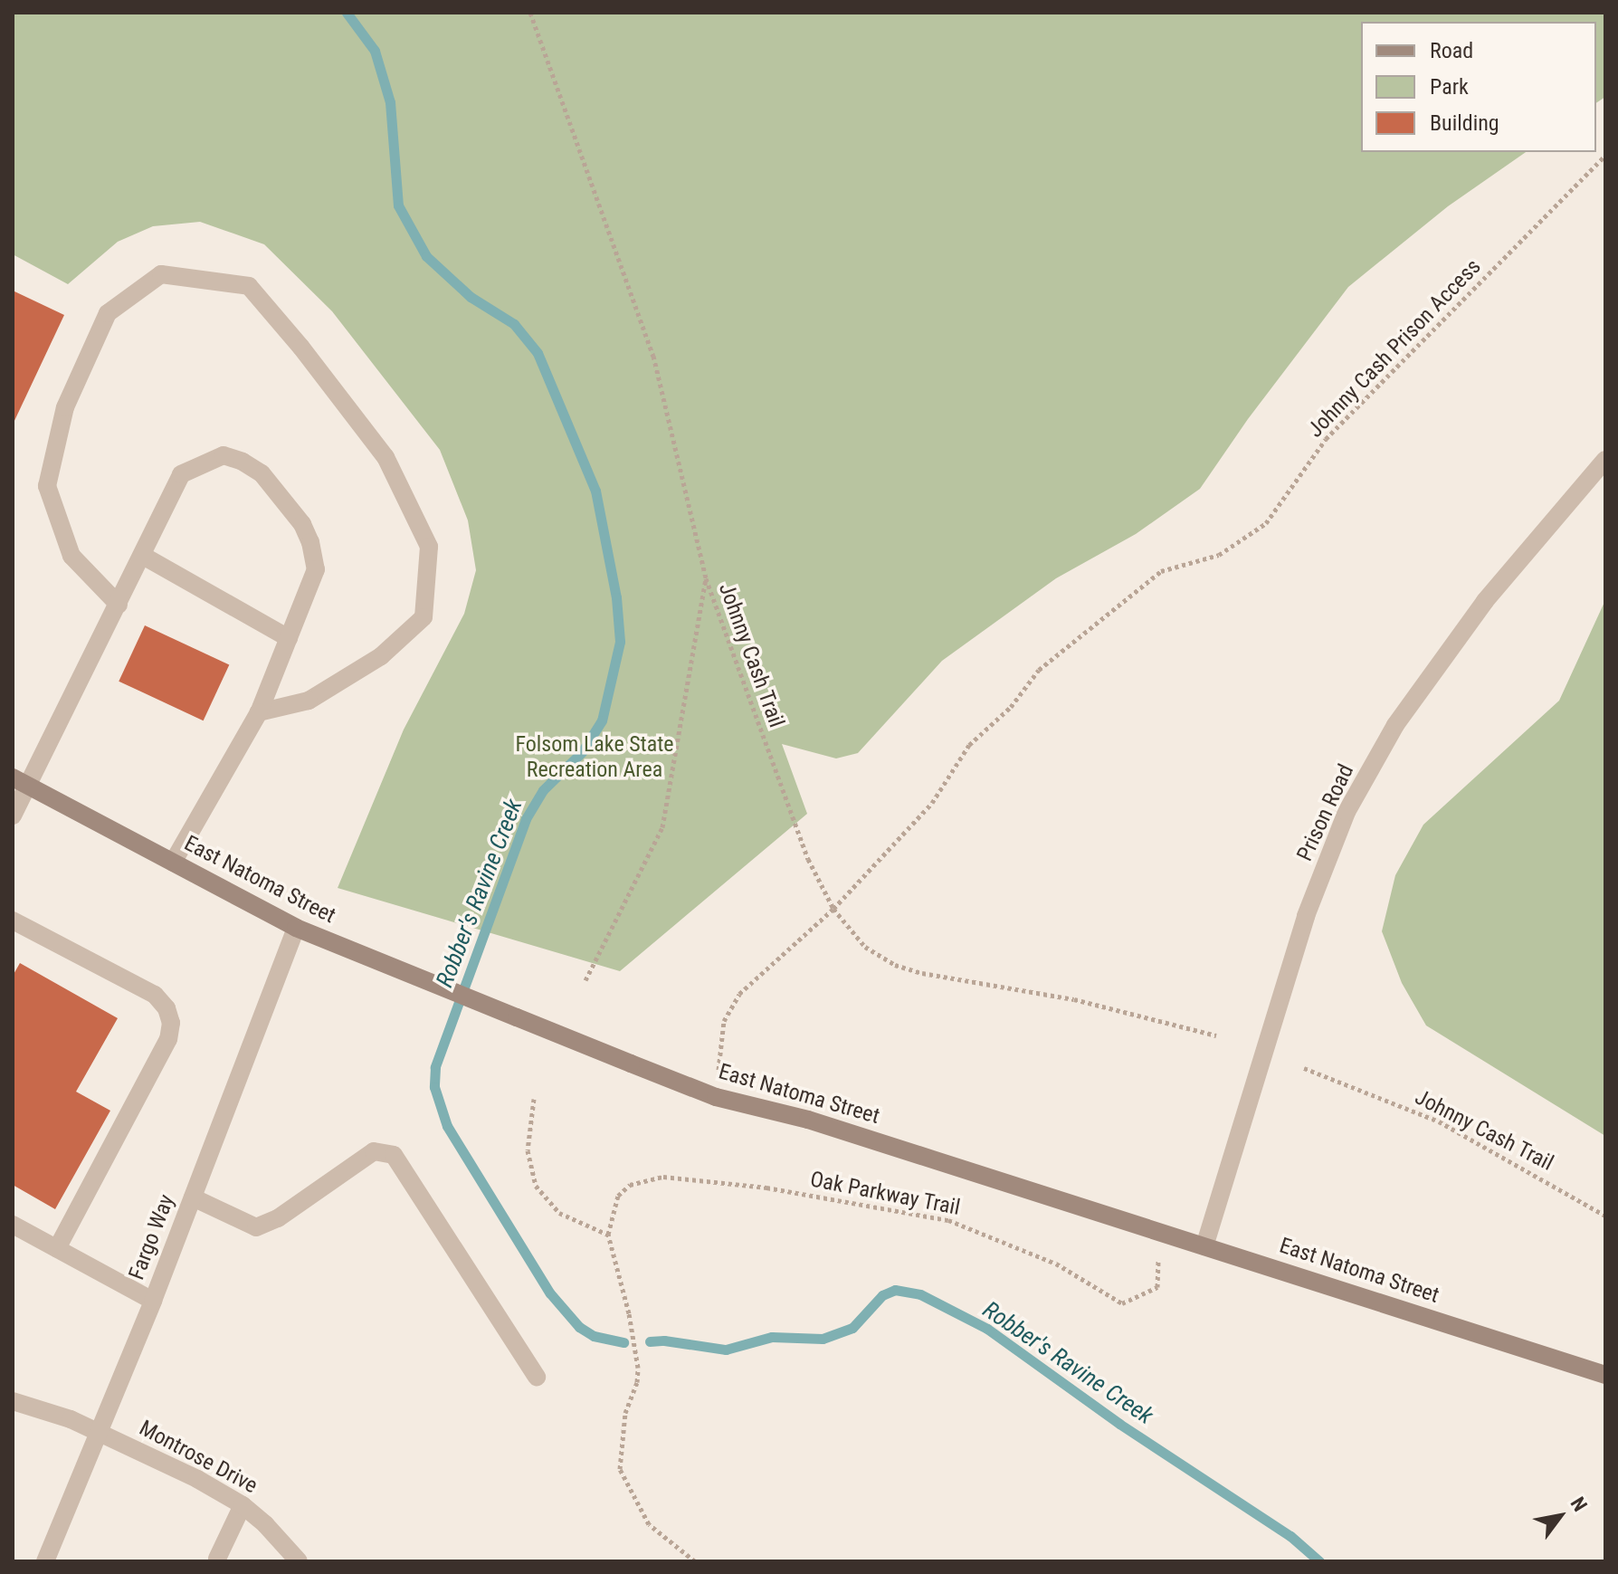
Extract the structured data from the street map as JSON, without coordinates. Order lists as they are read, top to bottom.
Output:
{
  "streets": {
    "main road": ["East Natoma Street"],
    "street": ["Prison Road", "Fargo Way", "Montrose Drive"],
    "path": ["Johnny Cash Prison Access", "Johnny Cash Trail", "Oak Parkway Trail"]
  },
  "crossings": [
    ["Johnny Cash Prison Access", "Johnny Cash Trail"],
    ["Johnny Cash Prison Access", "East Natoma Street"],
    ["Prison Road", "East Natoma Street"],
    ["East Natoma Street", "Oak Parkway Trail"],
    ["East Natoma Street", "Fargo Way"],
    ["Fargo Way", "Montrose Drive"]
  ],
  "water": ["Robber's Ravine Creek"],
  "parks": ["Folsom Lake State Recreation Area"],
  "legend": ["Road", "Park", "Building"],
  "north": "top right"
}
